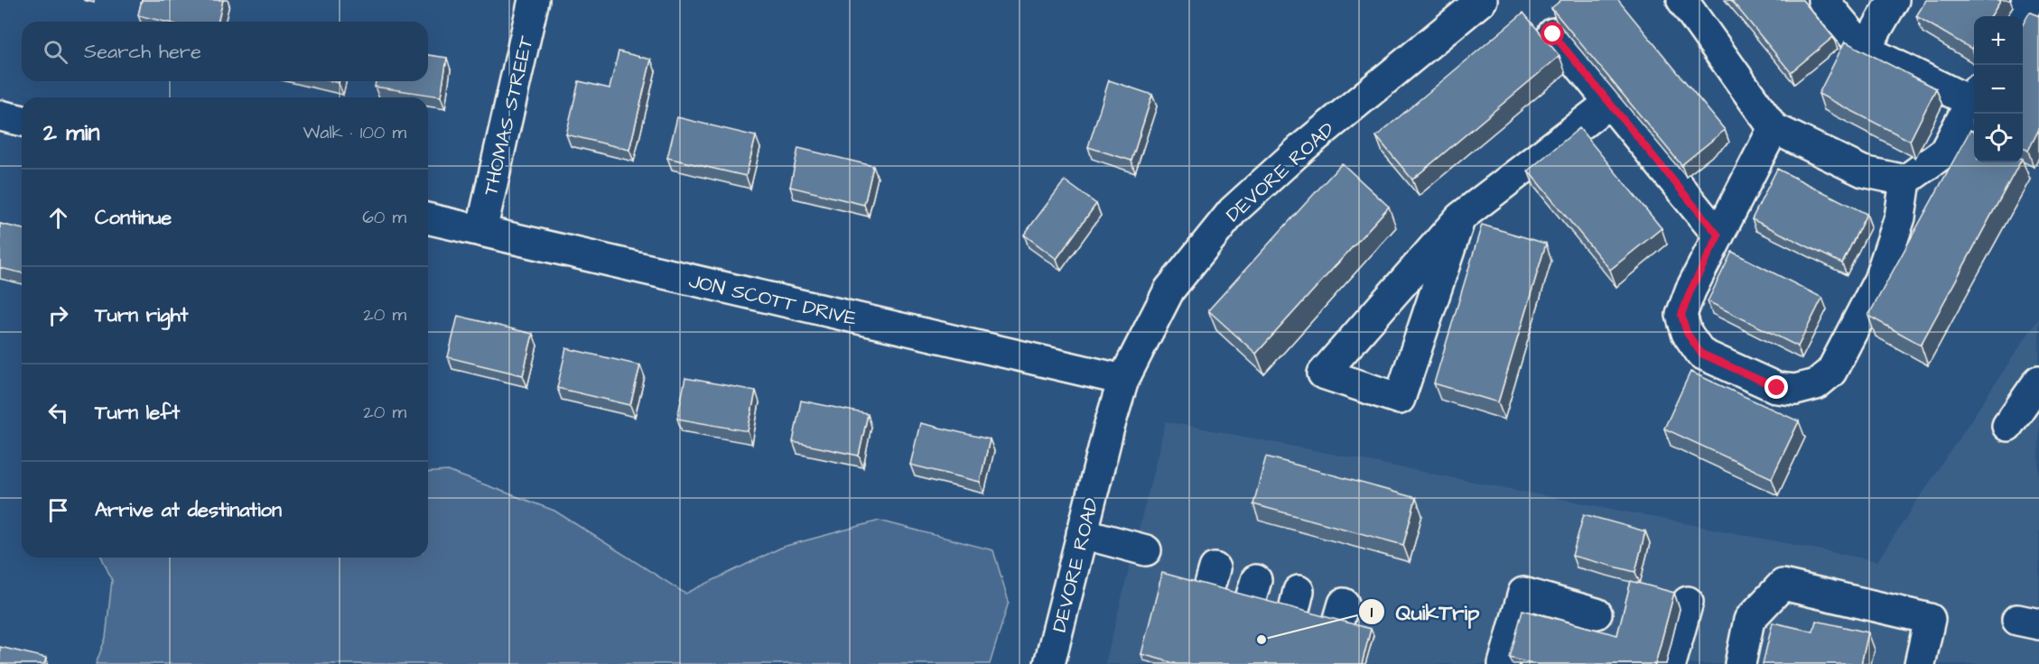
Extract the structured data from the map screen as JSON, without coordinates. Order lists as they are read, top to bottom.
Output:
{
  "streets": {
    "street": ["THOMAS STREET", "DEVORE ROAD", "JON SCOTT DRIVE"]
  },
  "crossings": [
    ["THOMAS STREET", "JON SCOTT DRIVE"],
    ["DEVORE ROAD", "JON SCOTT DRIVE"]
  ],
  "places": ["QuikTrip"],
  "page": {
    "map_buttons": ["+", "−"],
    "search": "Search here",
    "heading": ["2 min", "Walk · 100 m"],
    "list": [
      ["Continue", "60 m"],
      ["Turn right", "20 m"],
      ["Turn left", "20 m"],
      "Arrive at destination"
    ]
  }
}
